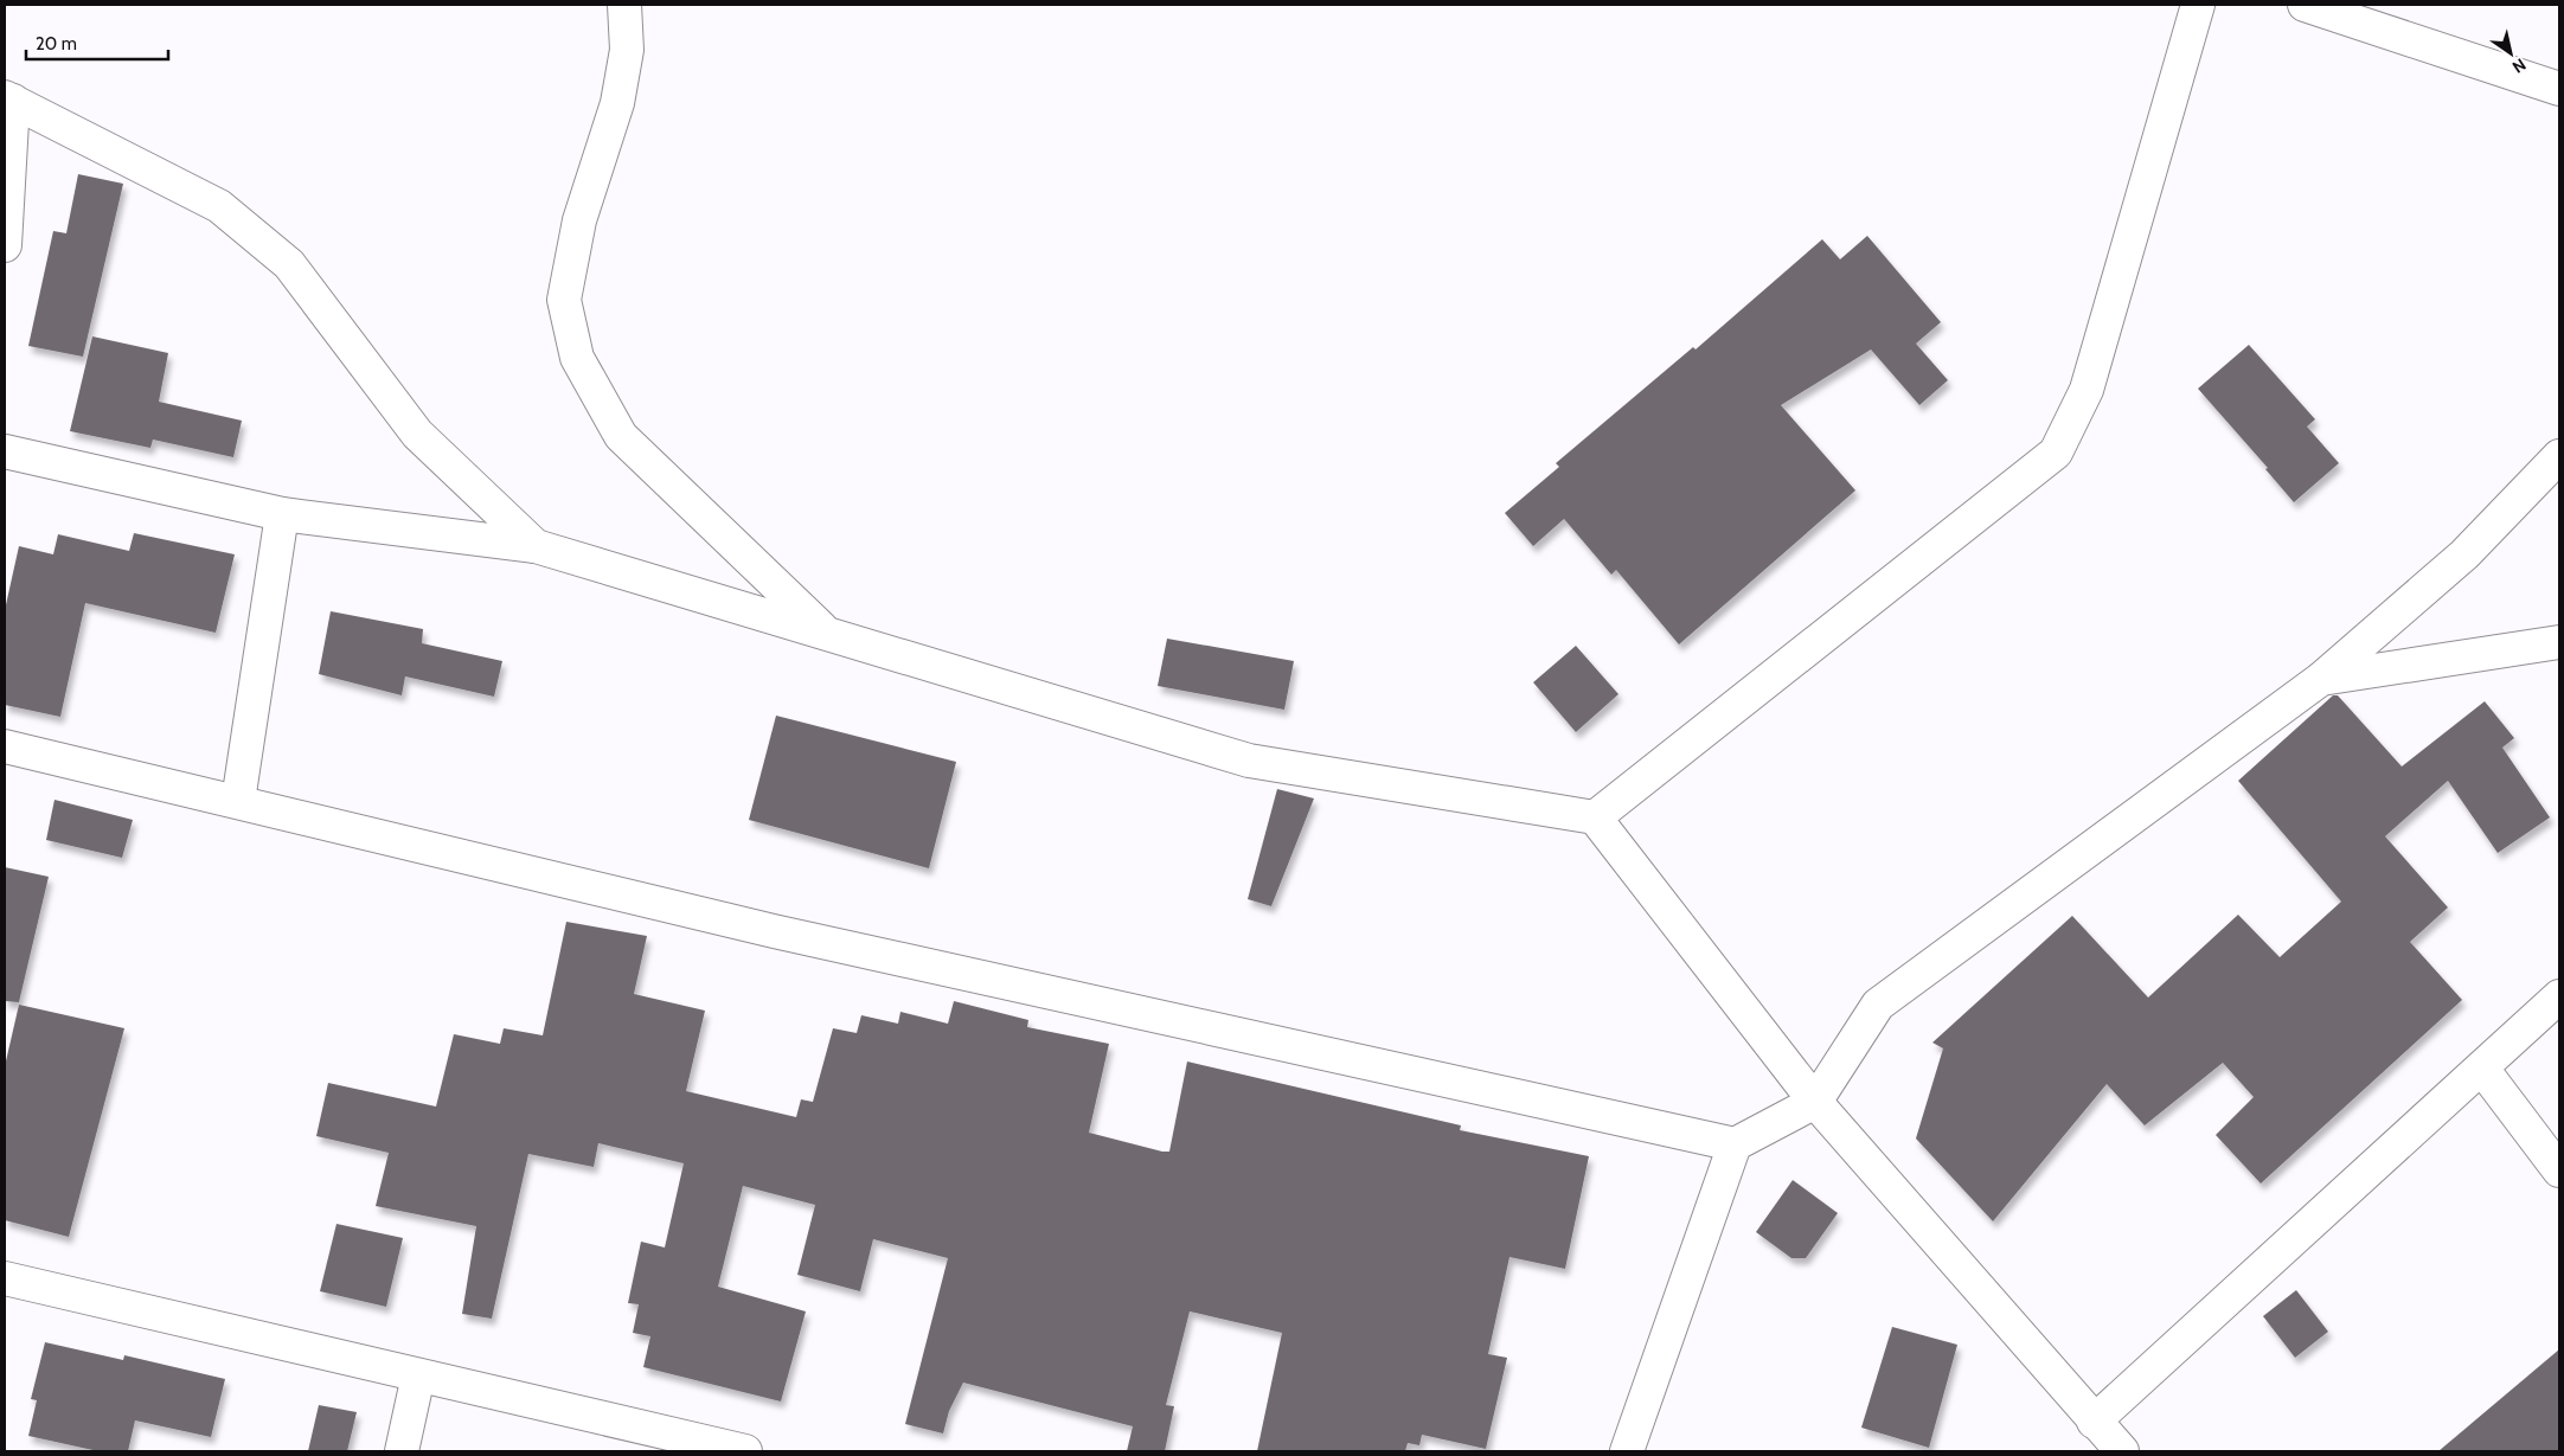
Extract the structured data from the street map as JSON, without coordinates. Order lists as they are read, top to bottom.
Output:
{
  "scale_bar": "20 m",
  "north": "bottom right"
}
